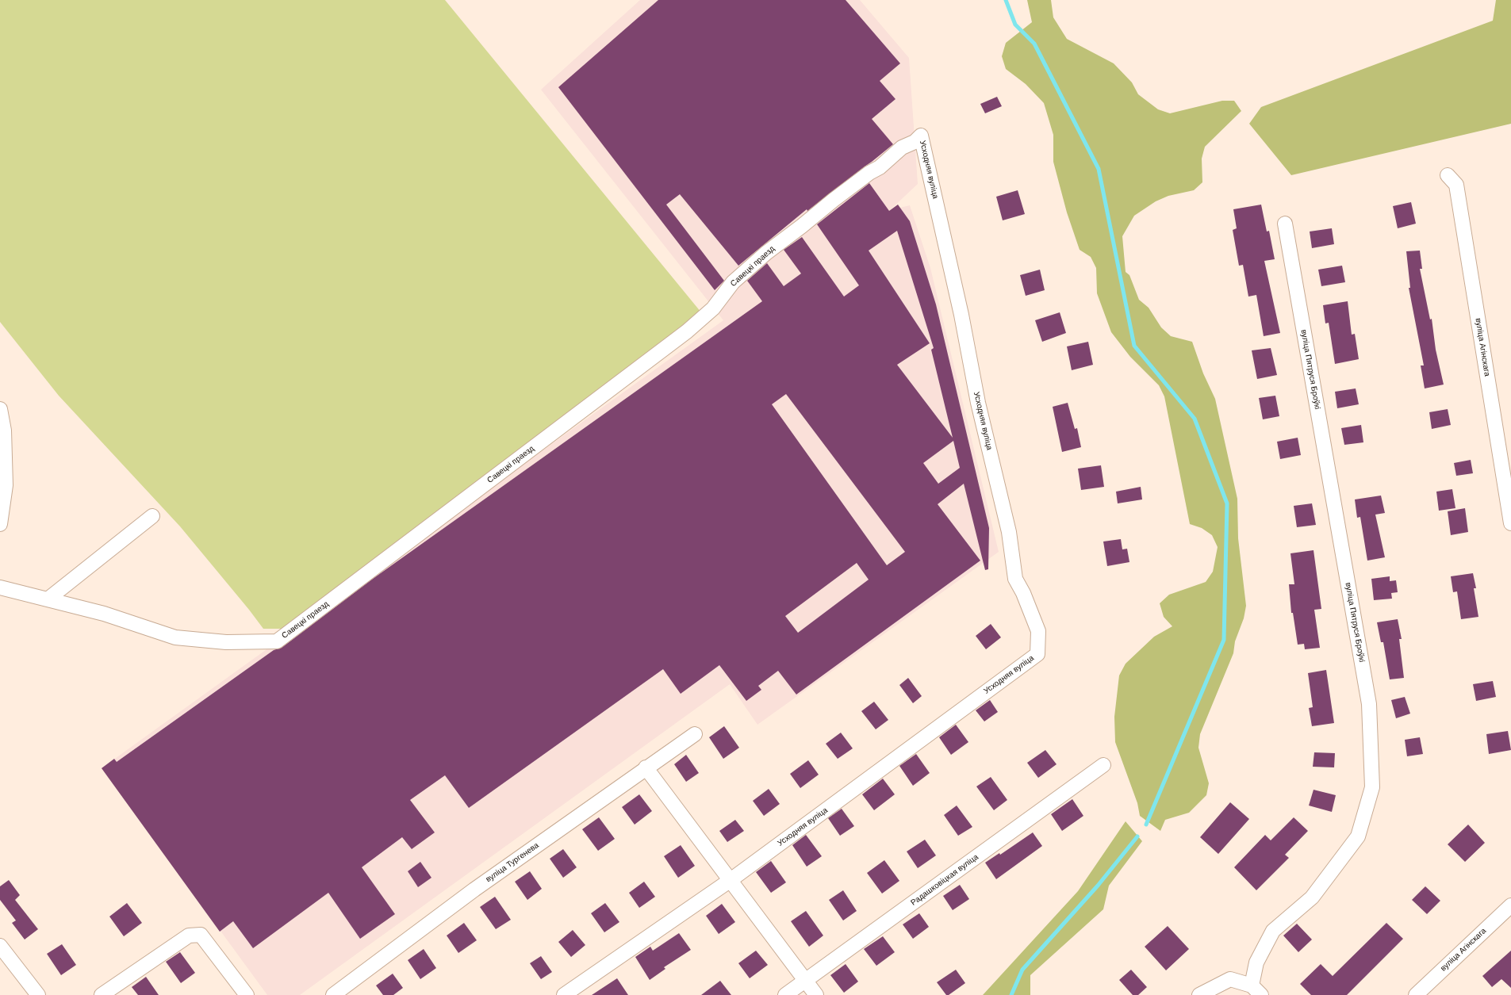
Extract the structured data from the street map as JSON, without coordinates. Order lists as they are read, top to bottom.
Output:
{
  "streets": {
    "street": [
      "Усходняя вуліца",
      "Савецкі праезд",
      "вуліца Агінскага",
      "вуліца Пятруся Броўкі",
      "вуліца Тургенева",
      "Радашковіцкая вуліца"
    ]
  },
  "crossings": [
    ["Усходняя вуліца", "Савецкі праезд"]
  ]
}
